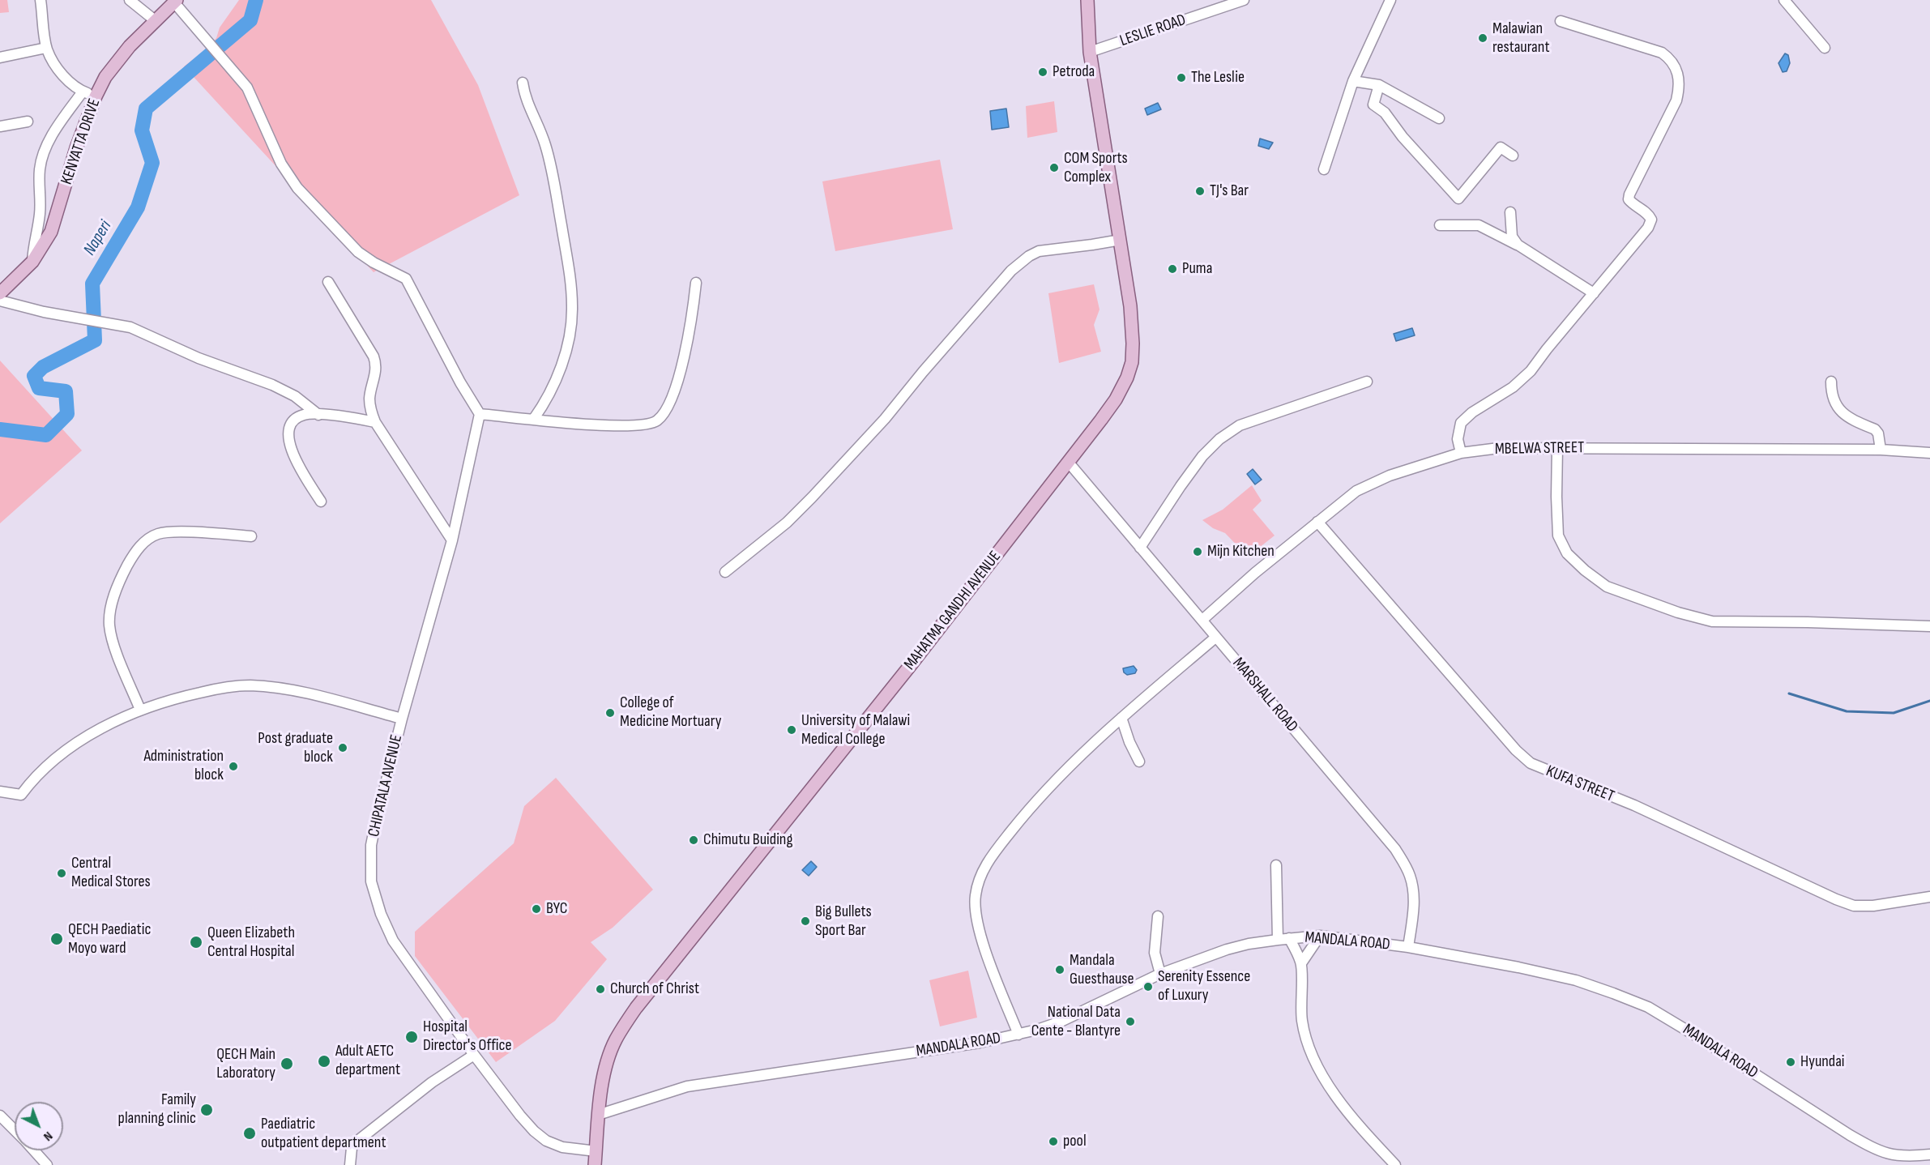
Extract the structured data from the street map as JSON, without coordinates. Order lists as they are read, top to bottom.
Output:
{
  "streets": {
    "main road": ["KENYATTA DRIVE", "MAHATMA GANDHI AVENUE"],
    "street": [
      "LESLIE ROAD",
      "MBELWA STREET",
      "MARSHALL ROAD",
      "KUFA STREET",
      "CHIPATALA AVENUE",
      "MANDALA ROAD"
    ]
  },
  "crossings": [
    ["LESLIE ROAD", "MAHATMA GANDHI AVENUE"],
    ["MBELWA STREET", "MARSHALL ROAD"],
    ["MBELWA STREET", "KUFA STREET"],
    ["MAHATMA GANDHI AVENUE", "MARSHALL ROAD"],
    ["MAHATMA GANDHI AVENUE", "CHIPATALA AVENUE"],
    ["MAHATMA GANDHI AVENUE", "MANDALA ROAD"],
    ["MARSHALL ROAD", "MANDALA ROAD"]
  ],
  "water": ["Naperi"],
  "places": [
    "Malawian restaurant",
    "Petroda",
    "The Leslie",
    "COM Sports Complex",
    "TJ's Bar",
    "Puma",
    "Mijn Kitchen",
    "College of Medicine Mortuary",
    "University of Malawi Medical College",
    "Post graduate block",
    "Administration block",
    "Chimutu Buiding",
    "Central Medical Stores",
    "BYC",
    "Big Bullets Sport Bar",
    "QECH Paediatic Moyo ward",
    "Queen Elizabeth Central Hospital",
    "Mandala Guesthause",
    "Serenity Essence of Luxury",
    "Church of Christ",
    "National Data Cente - Blantyre",
    "Hospital Director's Office",
    "Adult AETC department",
    "Hyundai",
    "QECH Main Laboratory",
    "Family planning clinic",
    "Paediatric outpatient department",
    "pool"
  ],
  "north": "bottom right"
}
